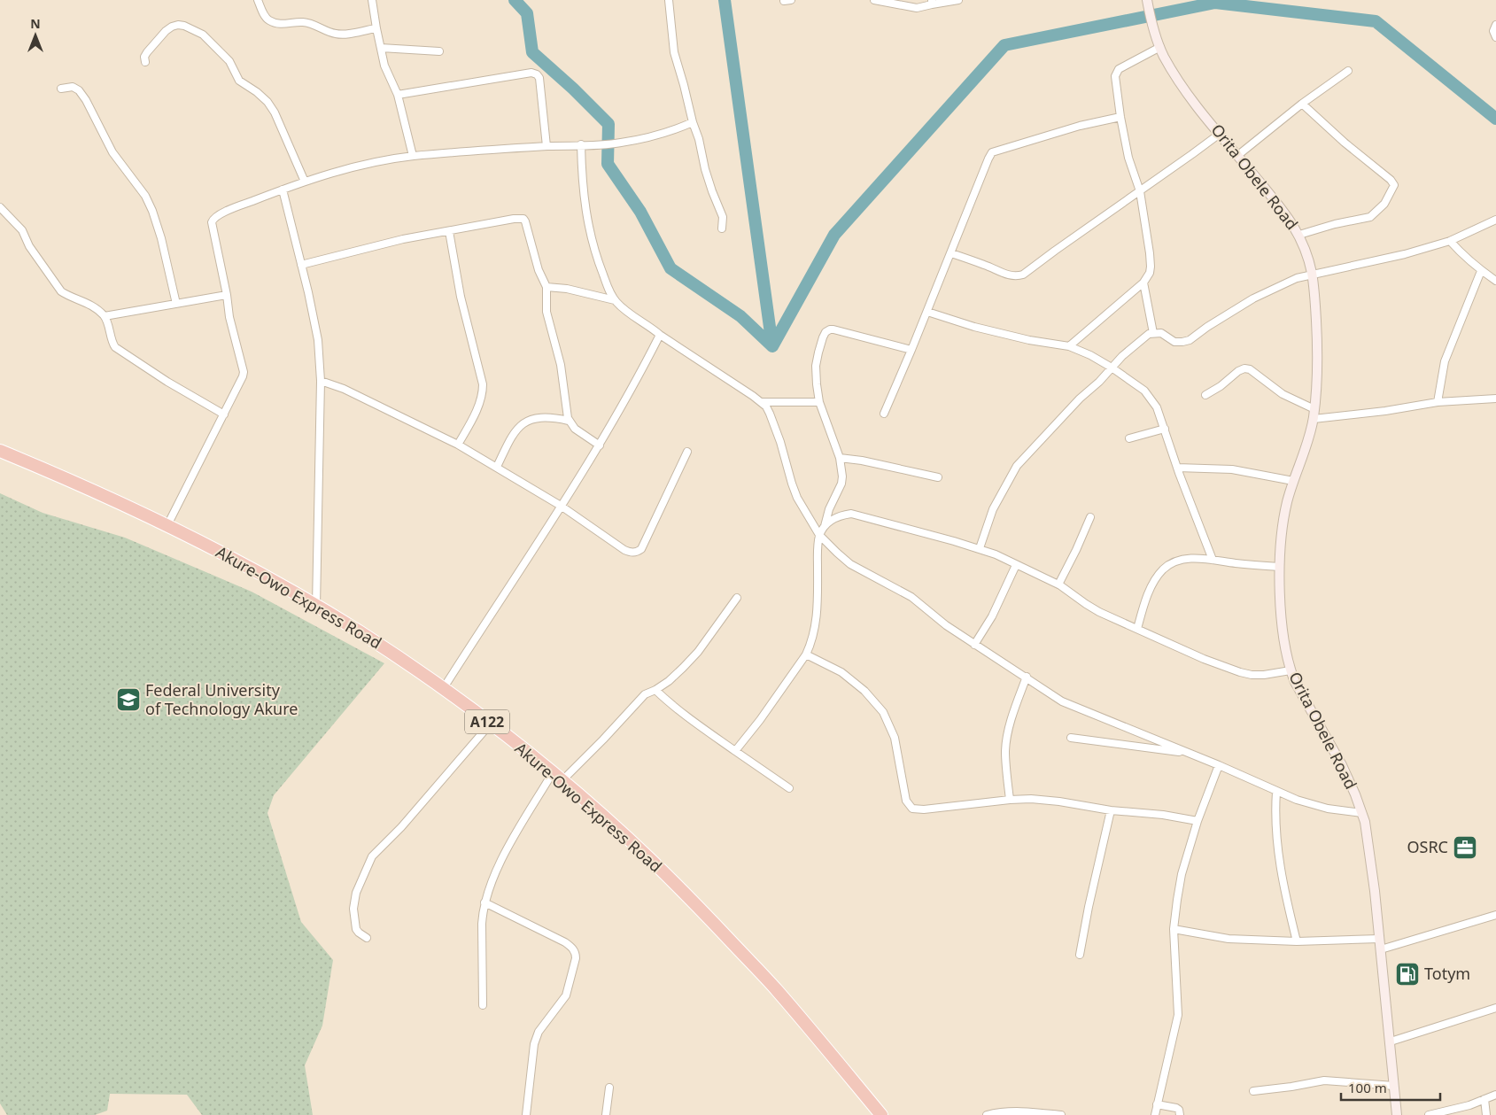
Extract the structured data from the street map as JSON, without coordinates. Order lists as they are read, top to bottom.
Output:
{
  "streets": {
    "highway": ["Akure-Owo Express Road", "A122"],
    "main road": ["Orita Obele Road"]
  },
  "places": {
    "school or university": ["Federal University of Technology Akure"],
    "office": ["OSRC"],
    "fuel station": ["Totym"]
  },
  "scale_bar": "100 m",
  "north": "top"
}
